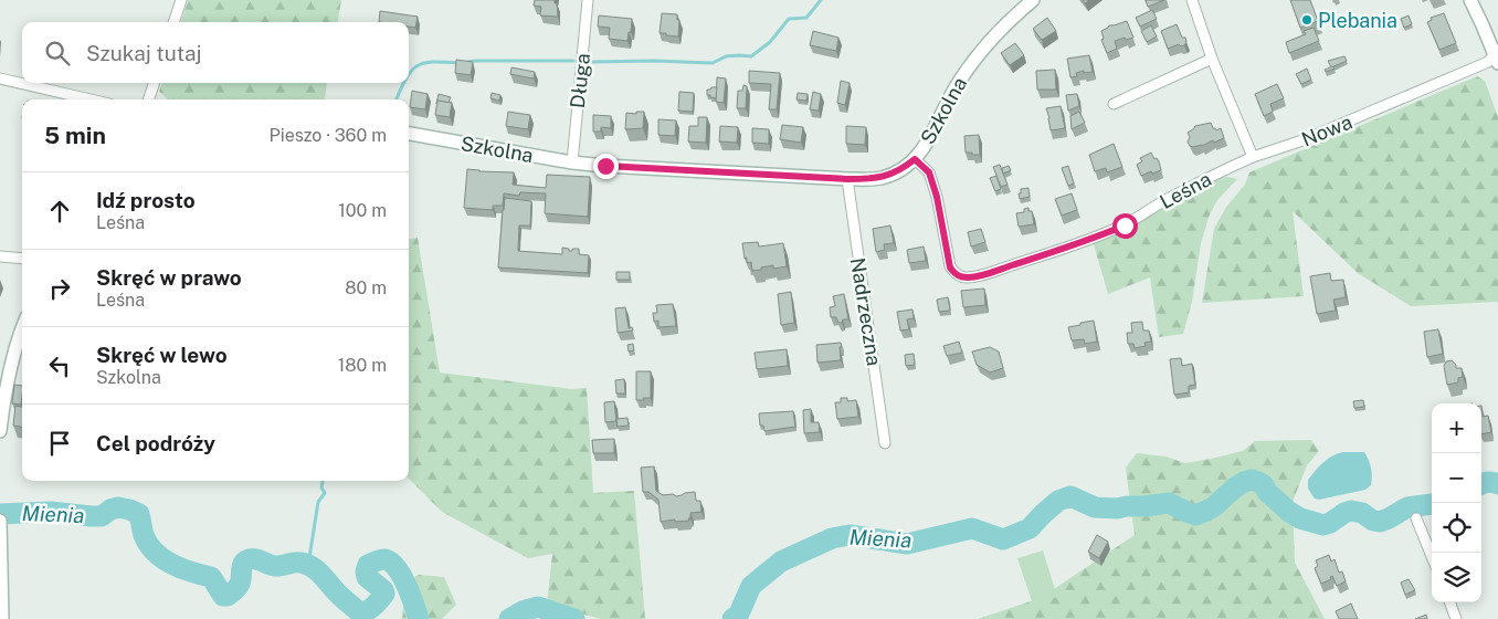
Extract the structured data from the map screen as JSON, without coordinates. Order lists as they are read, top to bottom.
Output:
{
  "streets": {
    "street": [
      "Długa",
      "Szkolna",
      "Nowa",
      "Leśna",
      "Nadrzeczna"
    ]
  },
  "crossings": [
    ["Długa", "Szkolna"],
    ["Szkolna", "Leśna"],
    ["Szkolna", "Nadrzeczna"],
    ["Nowa", "Leśna"]
  ],
  "water": ["Mienia"],
  "places": ["Plebania"],
  "page": {
    "search": "Szukaj tutaj",
    "heading": ["5 min", "Pieszo · 360 m"],
    "list": [
      ["Idź prosto", "Leśna", "100 m"],
      ["Skręć w prawo", "Leśna", "80 m"],
      ["Skręć w lewo", "Szkolna", "180 m"],
      "Cel podróży"
    ],
    "map_buttons": ["+", "−"]
  }
}
